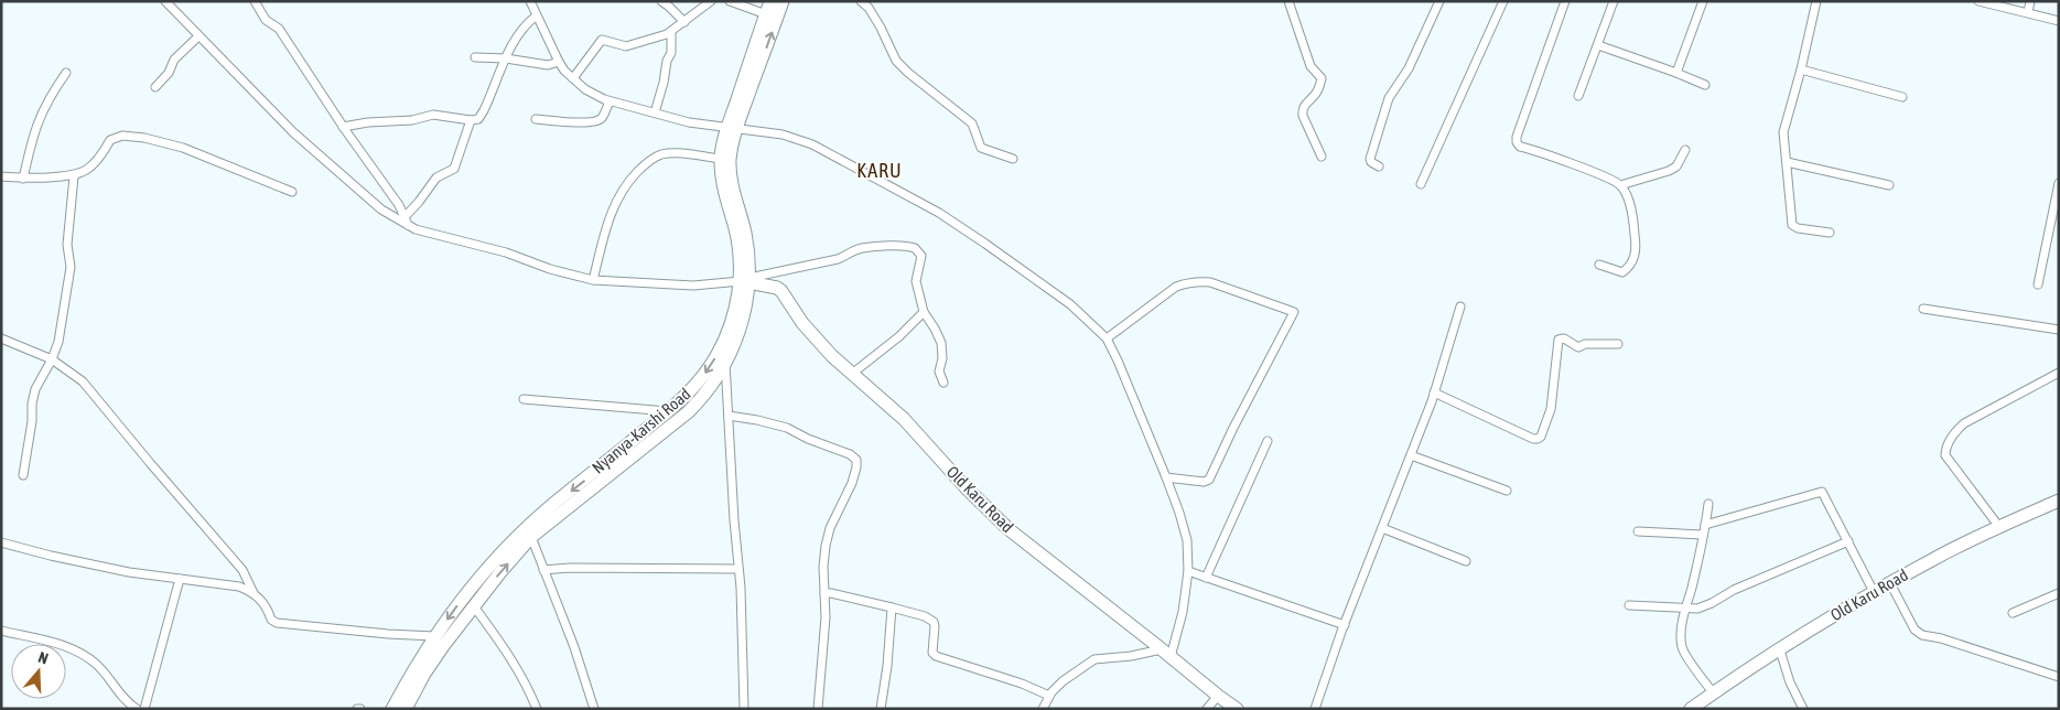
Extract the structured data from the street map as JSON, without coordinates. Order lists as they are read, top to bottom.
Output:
{
  "streets": {
    "main road": ["Nyanya-Karshi Road", "Old Karu Road"]
  },
  "crossings": [
    ["Nyanya-Karshi Road", "Old Karu Road"]
  ],
  "districts": ["KARU"],
  "north": "top"
}
